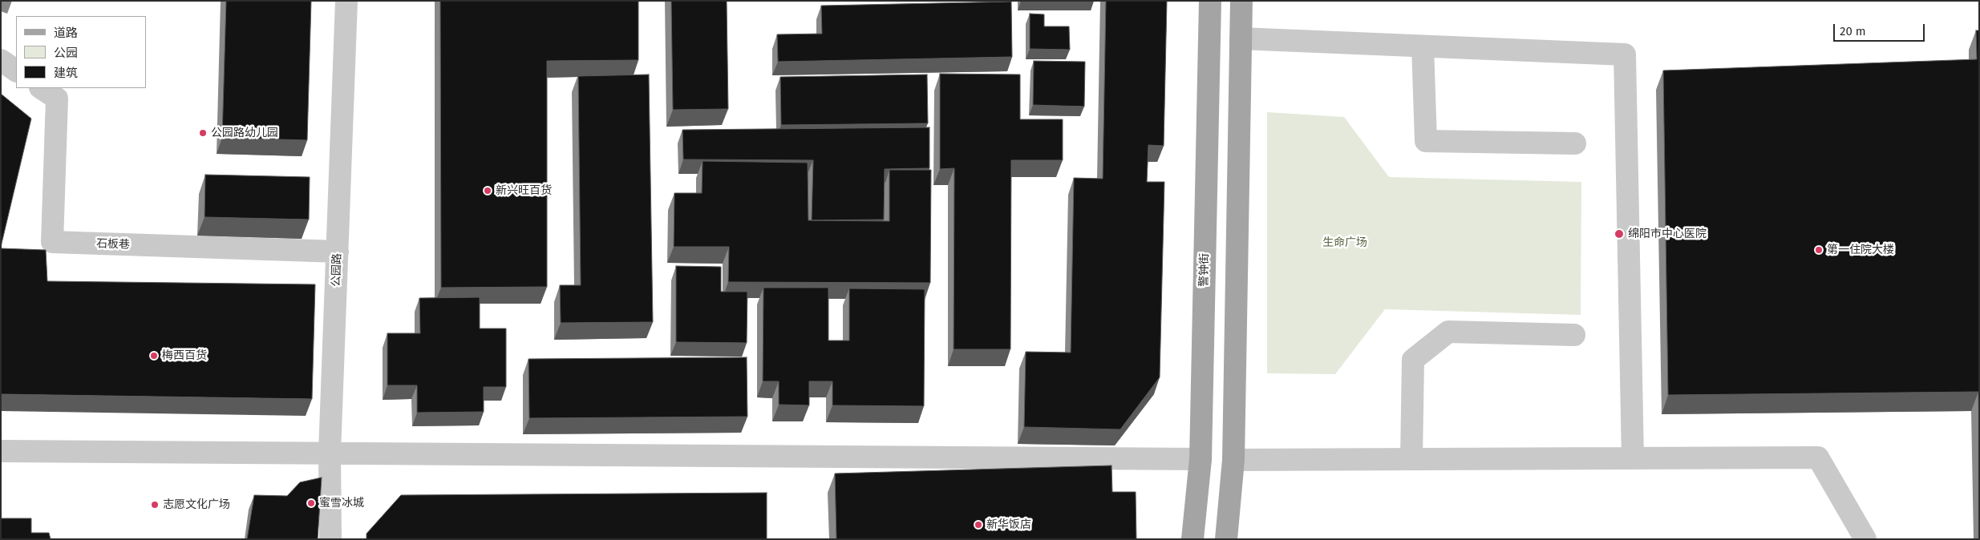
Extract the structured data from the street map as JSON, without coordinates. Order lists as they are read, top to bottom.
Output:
{
  "streets": {
    "main road": ["警钟街"],
    "street": ["石板巷", "公园路"]
  },
  "crossings": [
    ["石板巷", "公园路"]
  ],
  "parks": ["生命广场"],
  "places": [
    "公园路幼儿园",
    "新兴旺百货",
    "绵阳市中心医院",
    "第一住院大楼",
    "梅西百货",
    "蜜雪冰城",
    "志愿文化广场",
    "新华饭店"
  ],
  "legend": ["道路", "公园", "建筑"],
  "scale_bar": "20 m"
}
